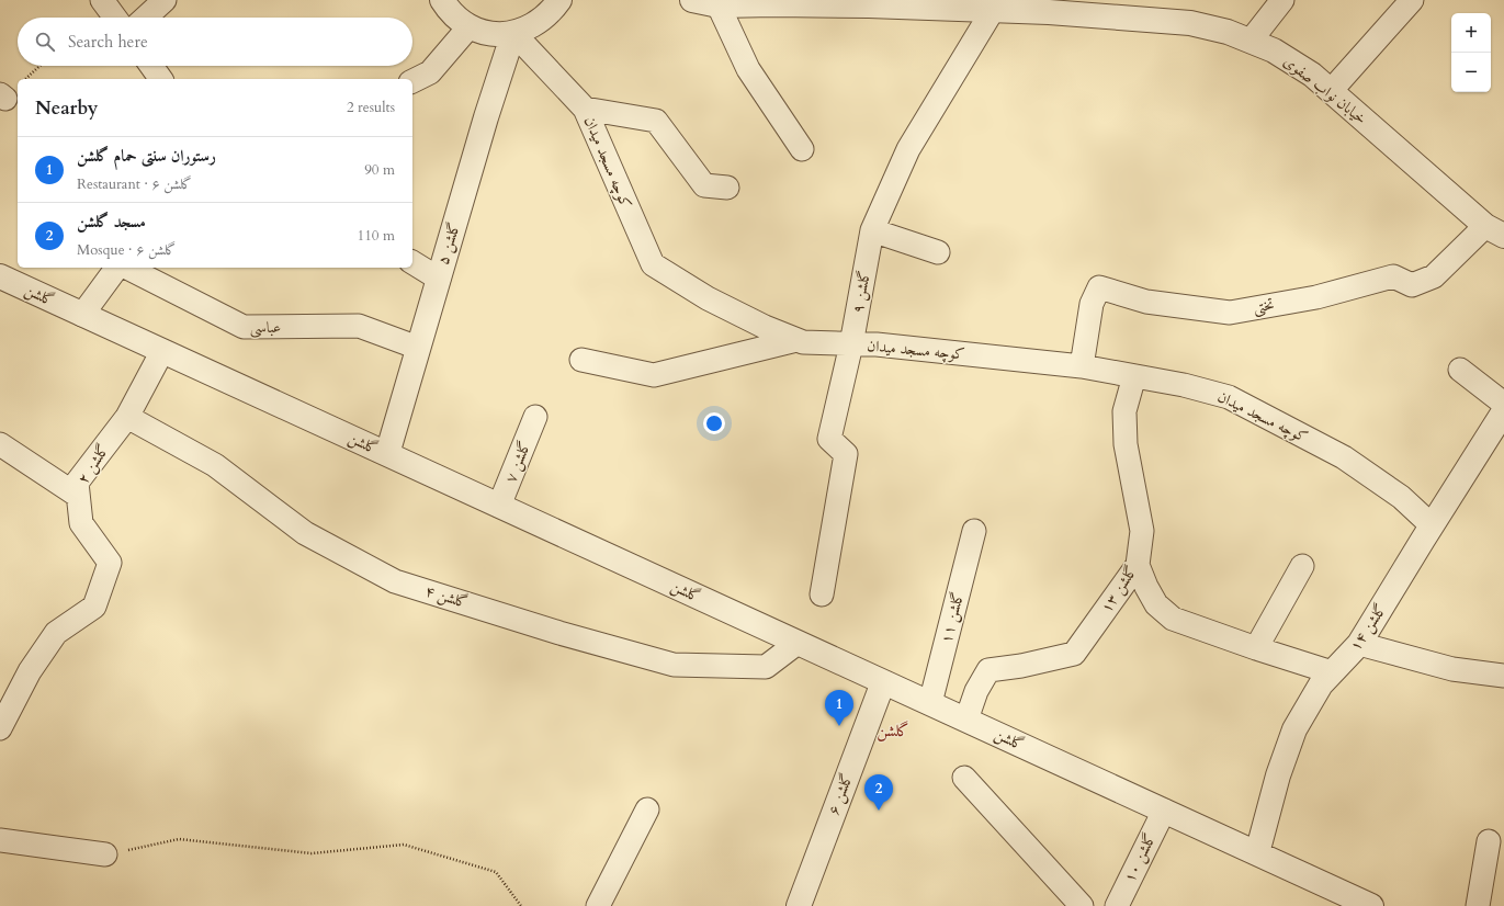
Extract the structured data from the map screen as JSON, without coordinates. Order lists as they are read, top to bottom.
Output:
{
  "streets": {
    "street": [
      "خیابان نواب صفوی",
      "کوچه مسجد میدان",
      "گلشن ۵",
      "گلشن ۹",
      "گلشن",
      "تختی",
      "عباسی",
      "گلشن ۷",
      "گلشن ۲",
      "گلشن ۱۳",
      "گلشن ۴",
      "گلشن ۱۱",
      "گلشن ۱۴",
      "گلشن ۶",
      "گلشن ۱۰"
    ]
  },
  "crossings": [
    ["خیابان نواب صفوی", "گلشن ۹"],
    ["خیابان نواب صفوی", "تختی"],
    ["کوچه مسجد میدان", "گلشن ۵"],
    ["کوچه مسجد میدان", "گلشن ۹"],
    ["کوچه مسجد میدان", "تختی"],
    ["کوچه مسجد میدان", "گلشن ۱۳"],
    ["کوچه مسجد میدان", "گلشن ۱۴"],
    ["گلشن ۵", "گلشن"],
    ["گلشن ۵", "عباسی"],
    ["گلشن", "گلشن ۷"],
    ["گلشن", "گلشن ۲"],
    ["گلشن", "گلشن ۱۳"],
    ["گلشن", "گلشن ۴"],
    ["گلشن", "گلشن ۱۱"],
    ["گلشن", "گلشن ۱۴"],
    ["گلشن", "گلشن ۶"],
    ["گلشن", "گلشن ۱۰"],
    ["گلشن ۲", "گلشن ۴"]
  ],
  "districts": ["گلشن"],
  "page": {
    "map_buttons": ["+", "−"],
    "search": "Search here",
    "heading": ["Nearby", "2 results"],
    "list": [
      {
        "mark": "1",
        "name": "رستوران سنتی حمام گلشن",
        "note": "Restaurant · گلشن ۶",
        "value": "90 m"
      },
      {
        "mark": "2",
        "name": "مسجد گلشن",
        "note": "Mosque · گلشن ۶",
        "value": "110 m"
      }
    ],
    "pins": ["1", "2"]
  }
}
